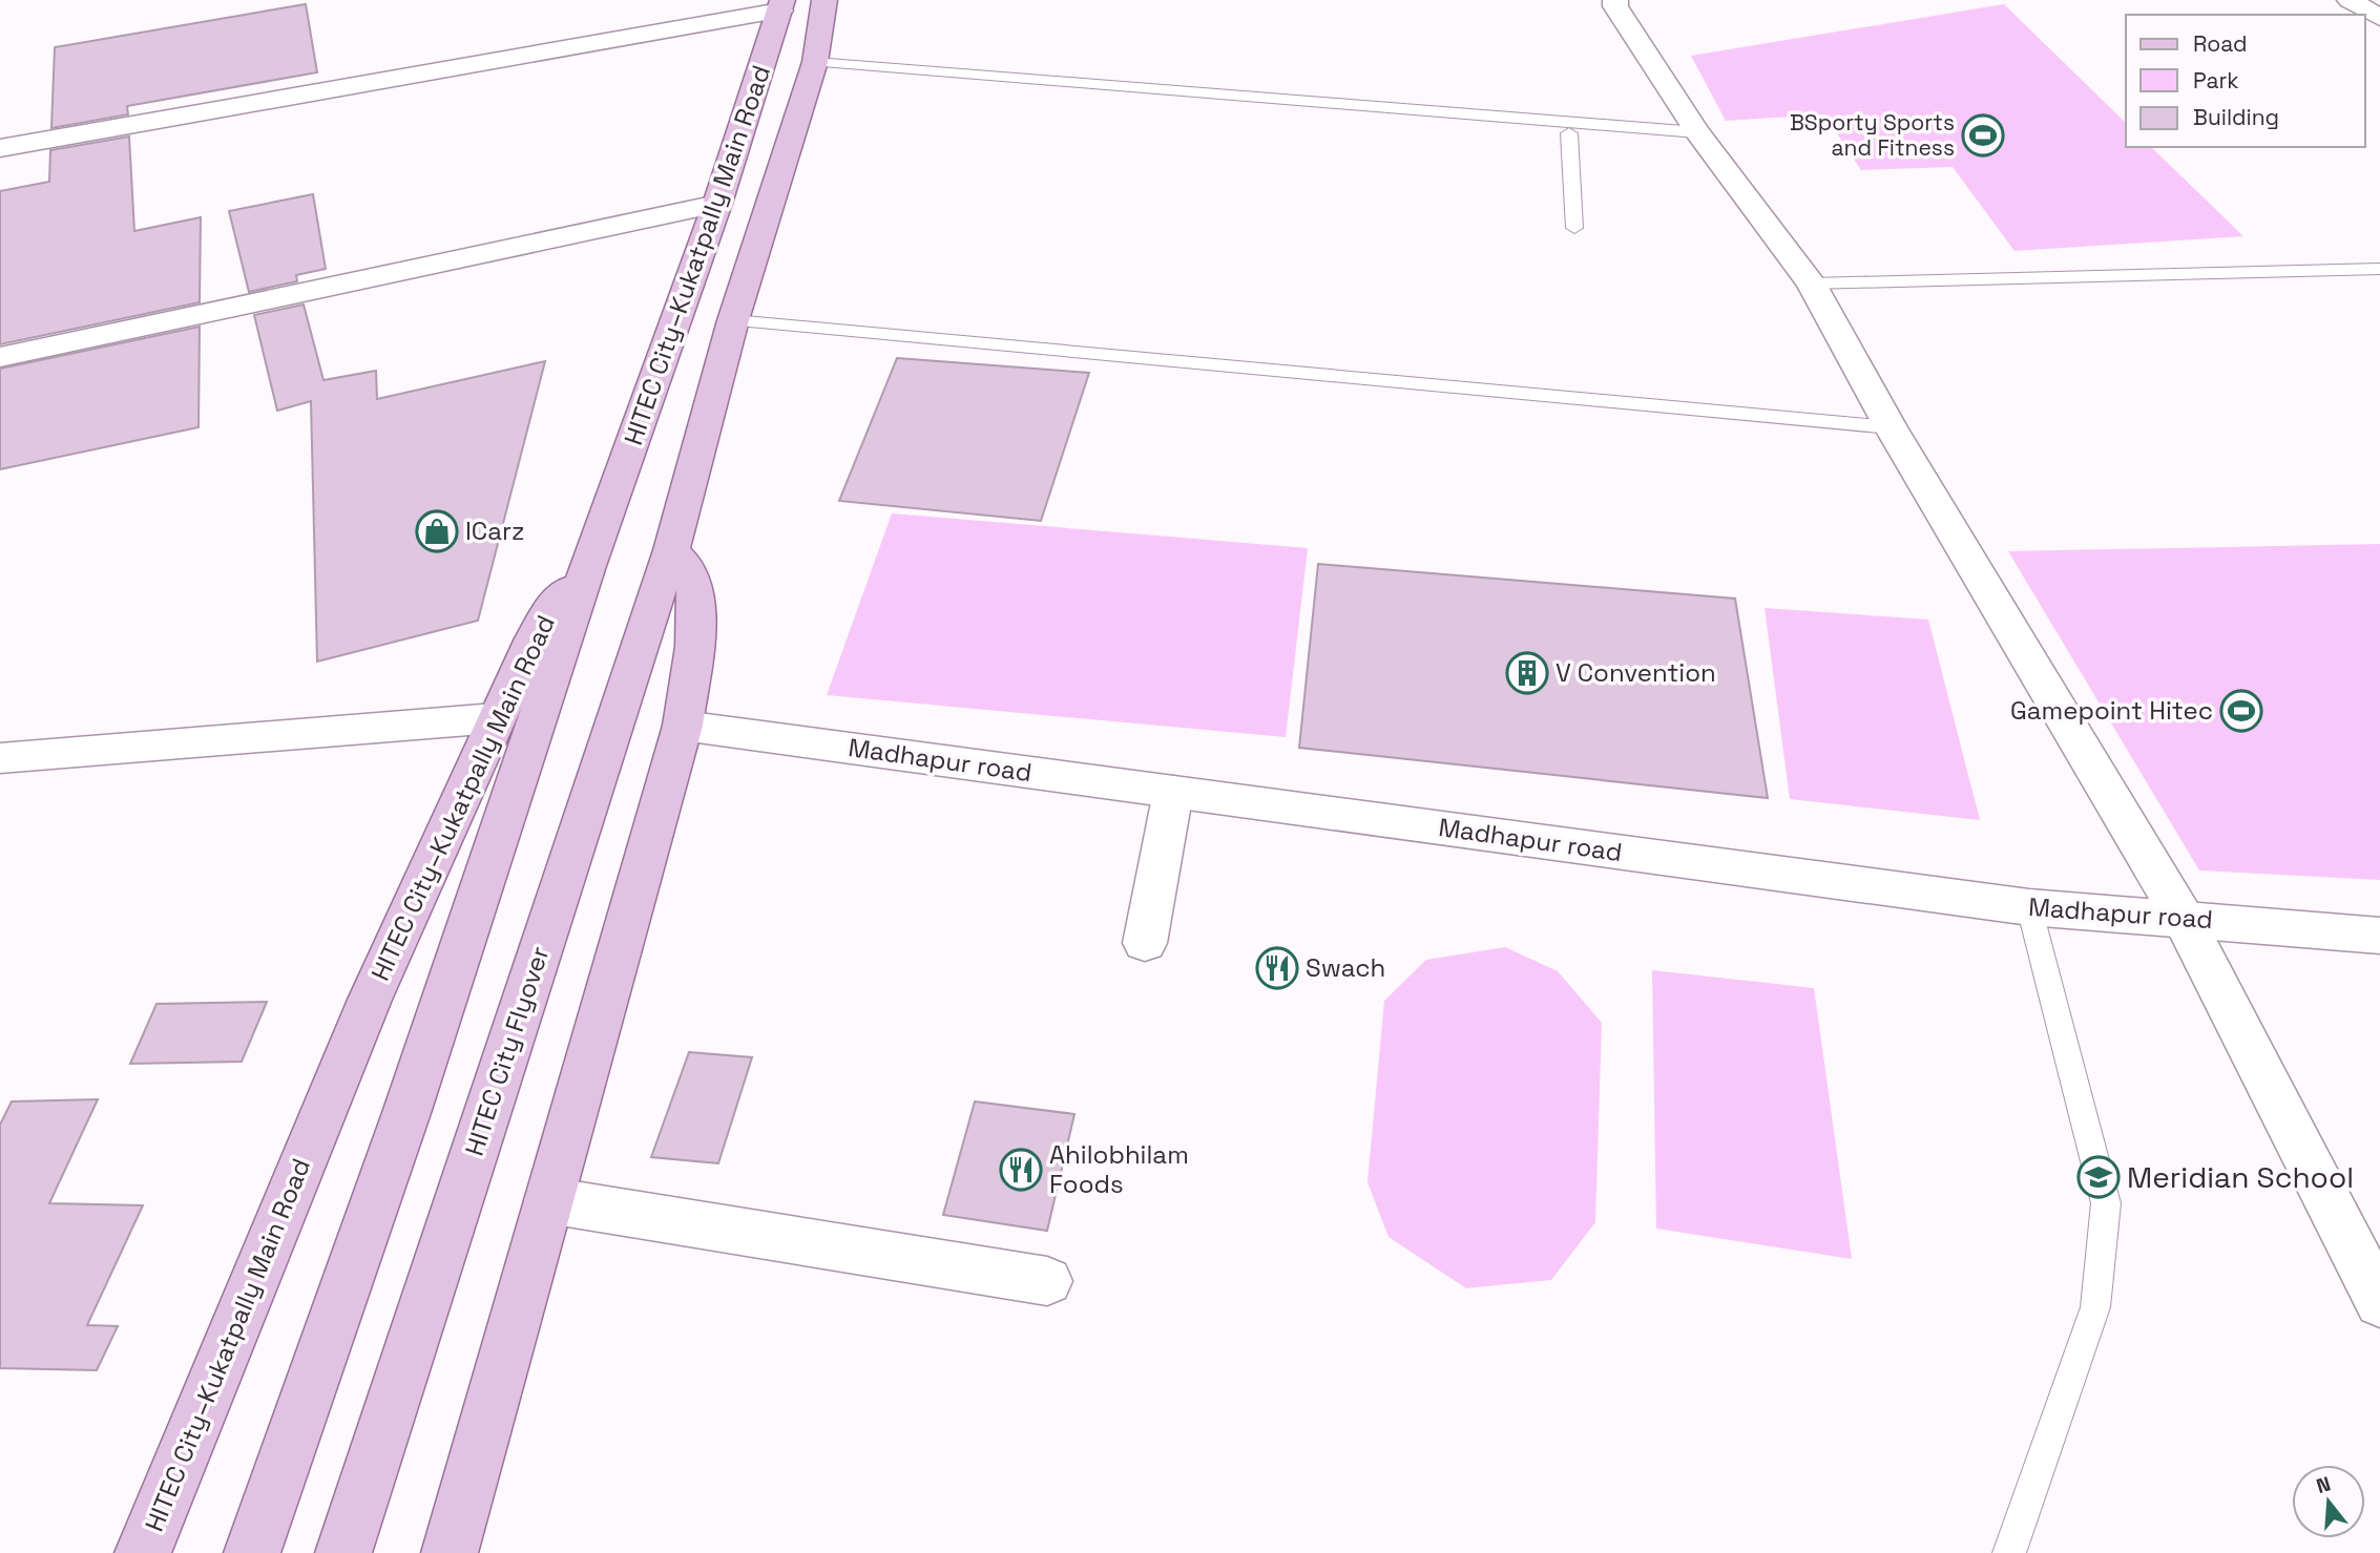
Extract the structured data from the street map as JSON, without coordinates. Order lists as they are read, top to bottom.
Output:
{
  "streets": {
    "main road": ["HITEC City–Kukatpally Main Road", "HITEC City Flyover"],
    "street": ["Madhapur road"]
  },
  "crossings": [
    ["HITEC City–Kukatpally Main Road", "HITEC City Flyover"]
  ],
  "places": {
    "sports": ["BSporty Sports and Fitness", "Gamepoint Hitec"],
    "shop": ["ICarz"],
    "building": ["V Convention"],
    "restaurant": ["Swach", "Ahilobhilam Foods"],
    "school or university": ["Meridian School"]
  },
  "legend": ["Road", "Park", "Building"],
  "north": "top"
}
